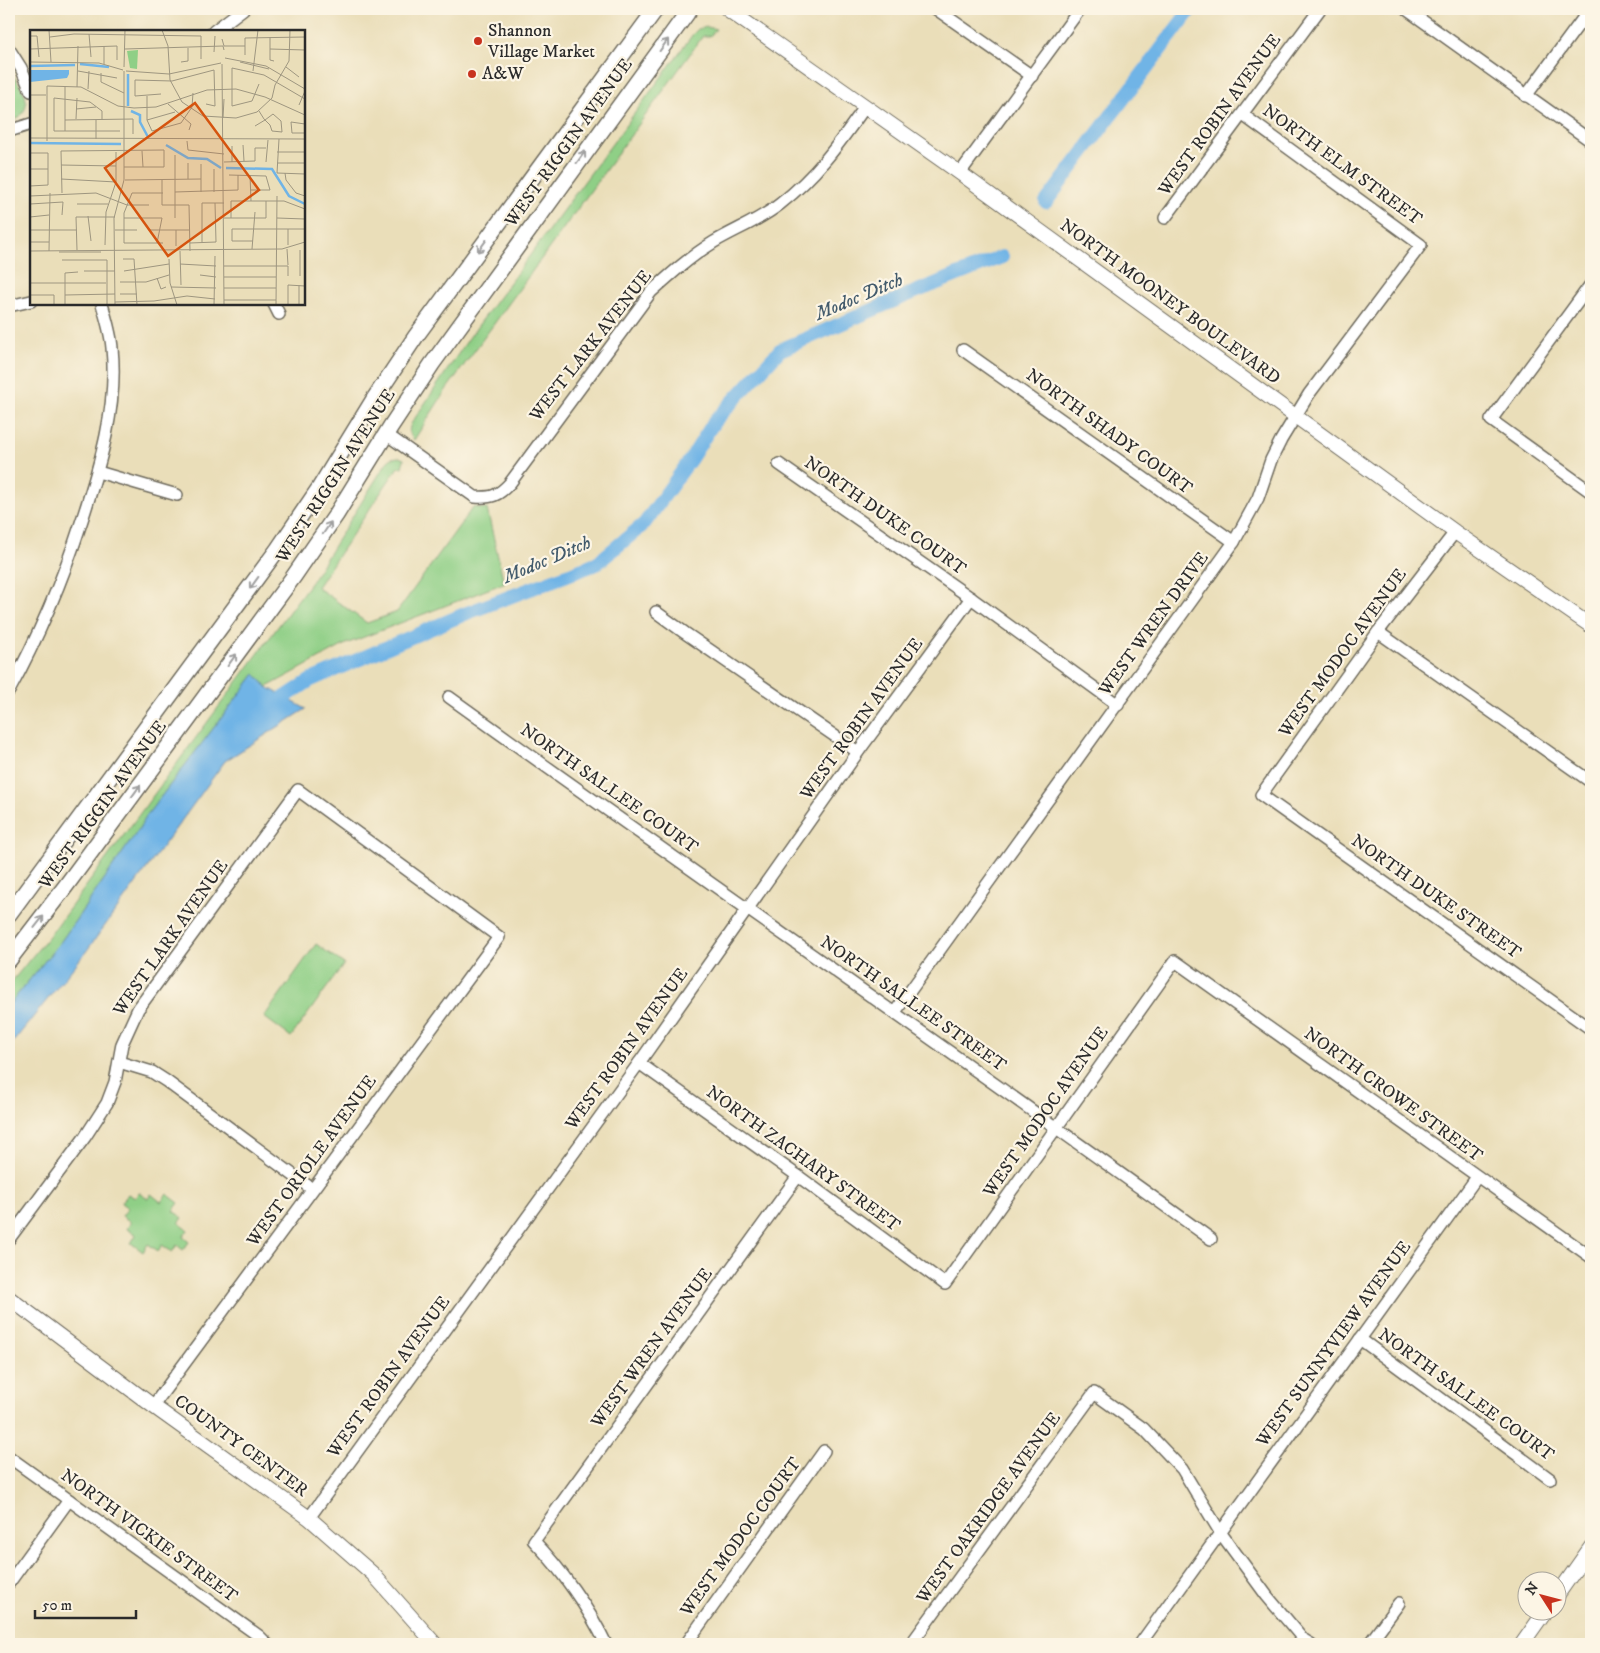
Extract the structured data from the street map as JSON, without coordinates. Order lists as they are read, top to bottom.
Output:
{
  "streets": {
    "main road": ["WEST RIGGIN AVENUE"],
    "street": [
      "WEST ROBIN AVENUE",
      "NORTH ELM STREET",
      "NORTH MOONEY BOULEVARD",
      "WEST LARK AVENUE",
      "NORTH SHADY COURT",
      "NORTH DUKE COURT",
      "WEST WREN DRIVE",
      "WEST MODOC AVENUE",
      "NORTH SALLEE COURT",
      "NORTH DUKE STREET",
      "NORTH SALLEE STREET",
      "NORTH CROWE STREET",
      "NORTH ZACHARY STREET",
      "WEST ORIOLE AVENUE",
      "WEST SUNNYVIEW AVENUE",
      "WEST WREN AVENUE",
      "COUNTY CENTER",
      "WEST OAKRIDGE AVENUE",
      "NORTH VICKIE STREET",
      "WEST MODOC COURT"
    ]
  },
  "crossings": [
    ["WEST ROBIN AVENUE", "NORTH ELM STREET"],
    ["WEST ROBIN AVENUE", "NORTH DUKE COURT"],
    ["WEST ROBIN AVENUE", "NORTH SALLEE COURT"],
    ["WEST ROBIN AVENUE", "NORTH SALLEE STREET"],
    ["WEST ROBIN AVENUE", "NORTH ZACHARY STREET"],
    ["WEST ROBIN AVENUE", "COUNTY CENTER"],
    ["WEST RIGGIN AVENUE", "WEST LARK AVENUE"],
    ["NORTH ELM STREET", "WEST WREN DRIVE"],
    ["NORTH MOONEY BOULEVARD", "WEST LARK AVENUE"],
    ["NORTH MOONEY BOULEVARD", "WEST WREN DRIVE"],
    ["NORTH MOONEY BOULEVARD", "WEST MODOC AVENUE"],
    ["WEST LARK AVENUE", "WEST ORIOLE AVENUE"],
    ["NORTH SHADY COURT", "WEST WREN DRIVE"],
    ["WEST WREN DRIVE", "NORTH SALLEE STREET"],
    ["WEST MODOC AVENUE", "NORTH DUKE STREET"],
    ["WEST MODOC AVENUE", "NORTH SALLEE STREET"],
    ["WEST MODOC AVENUE", "NORTH CROWE STREET"],
    ["WEST MODOC AVENUE", "NORTH ZACHARY STREET"],
    ["NORTH SALLEE COURT", "NORTH SALLEE STREET"],
    ["NORTH SALLEE COURT", "WEST SUNNYVIEW AVENUE"],
    ["NORTH CROWE STREET", "WEST SUNNYVIEW AVENUE"],
    ["NORTH ZACHARY STREET", "WEST WREN AVENUE"],
    ["WEST ORIOLE AVENUE", "COUNTY CENTER"],
    ["WEST SUNNYVIEW AVENUE", "WEST OAKRIDGE AVENUE"]
  ],
  "water": ["Modoc Ditch"],
  "places": ["Shannon Village Market", "A&W"],
  "scale_bar": "50 m",
  "north": "top left"
}
